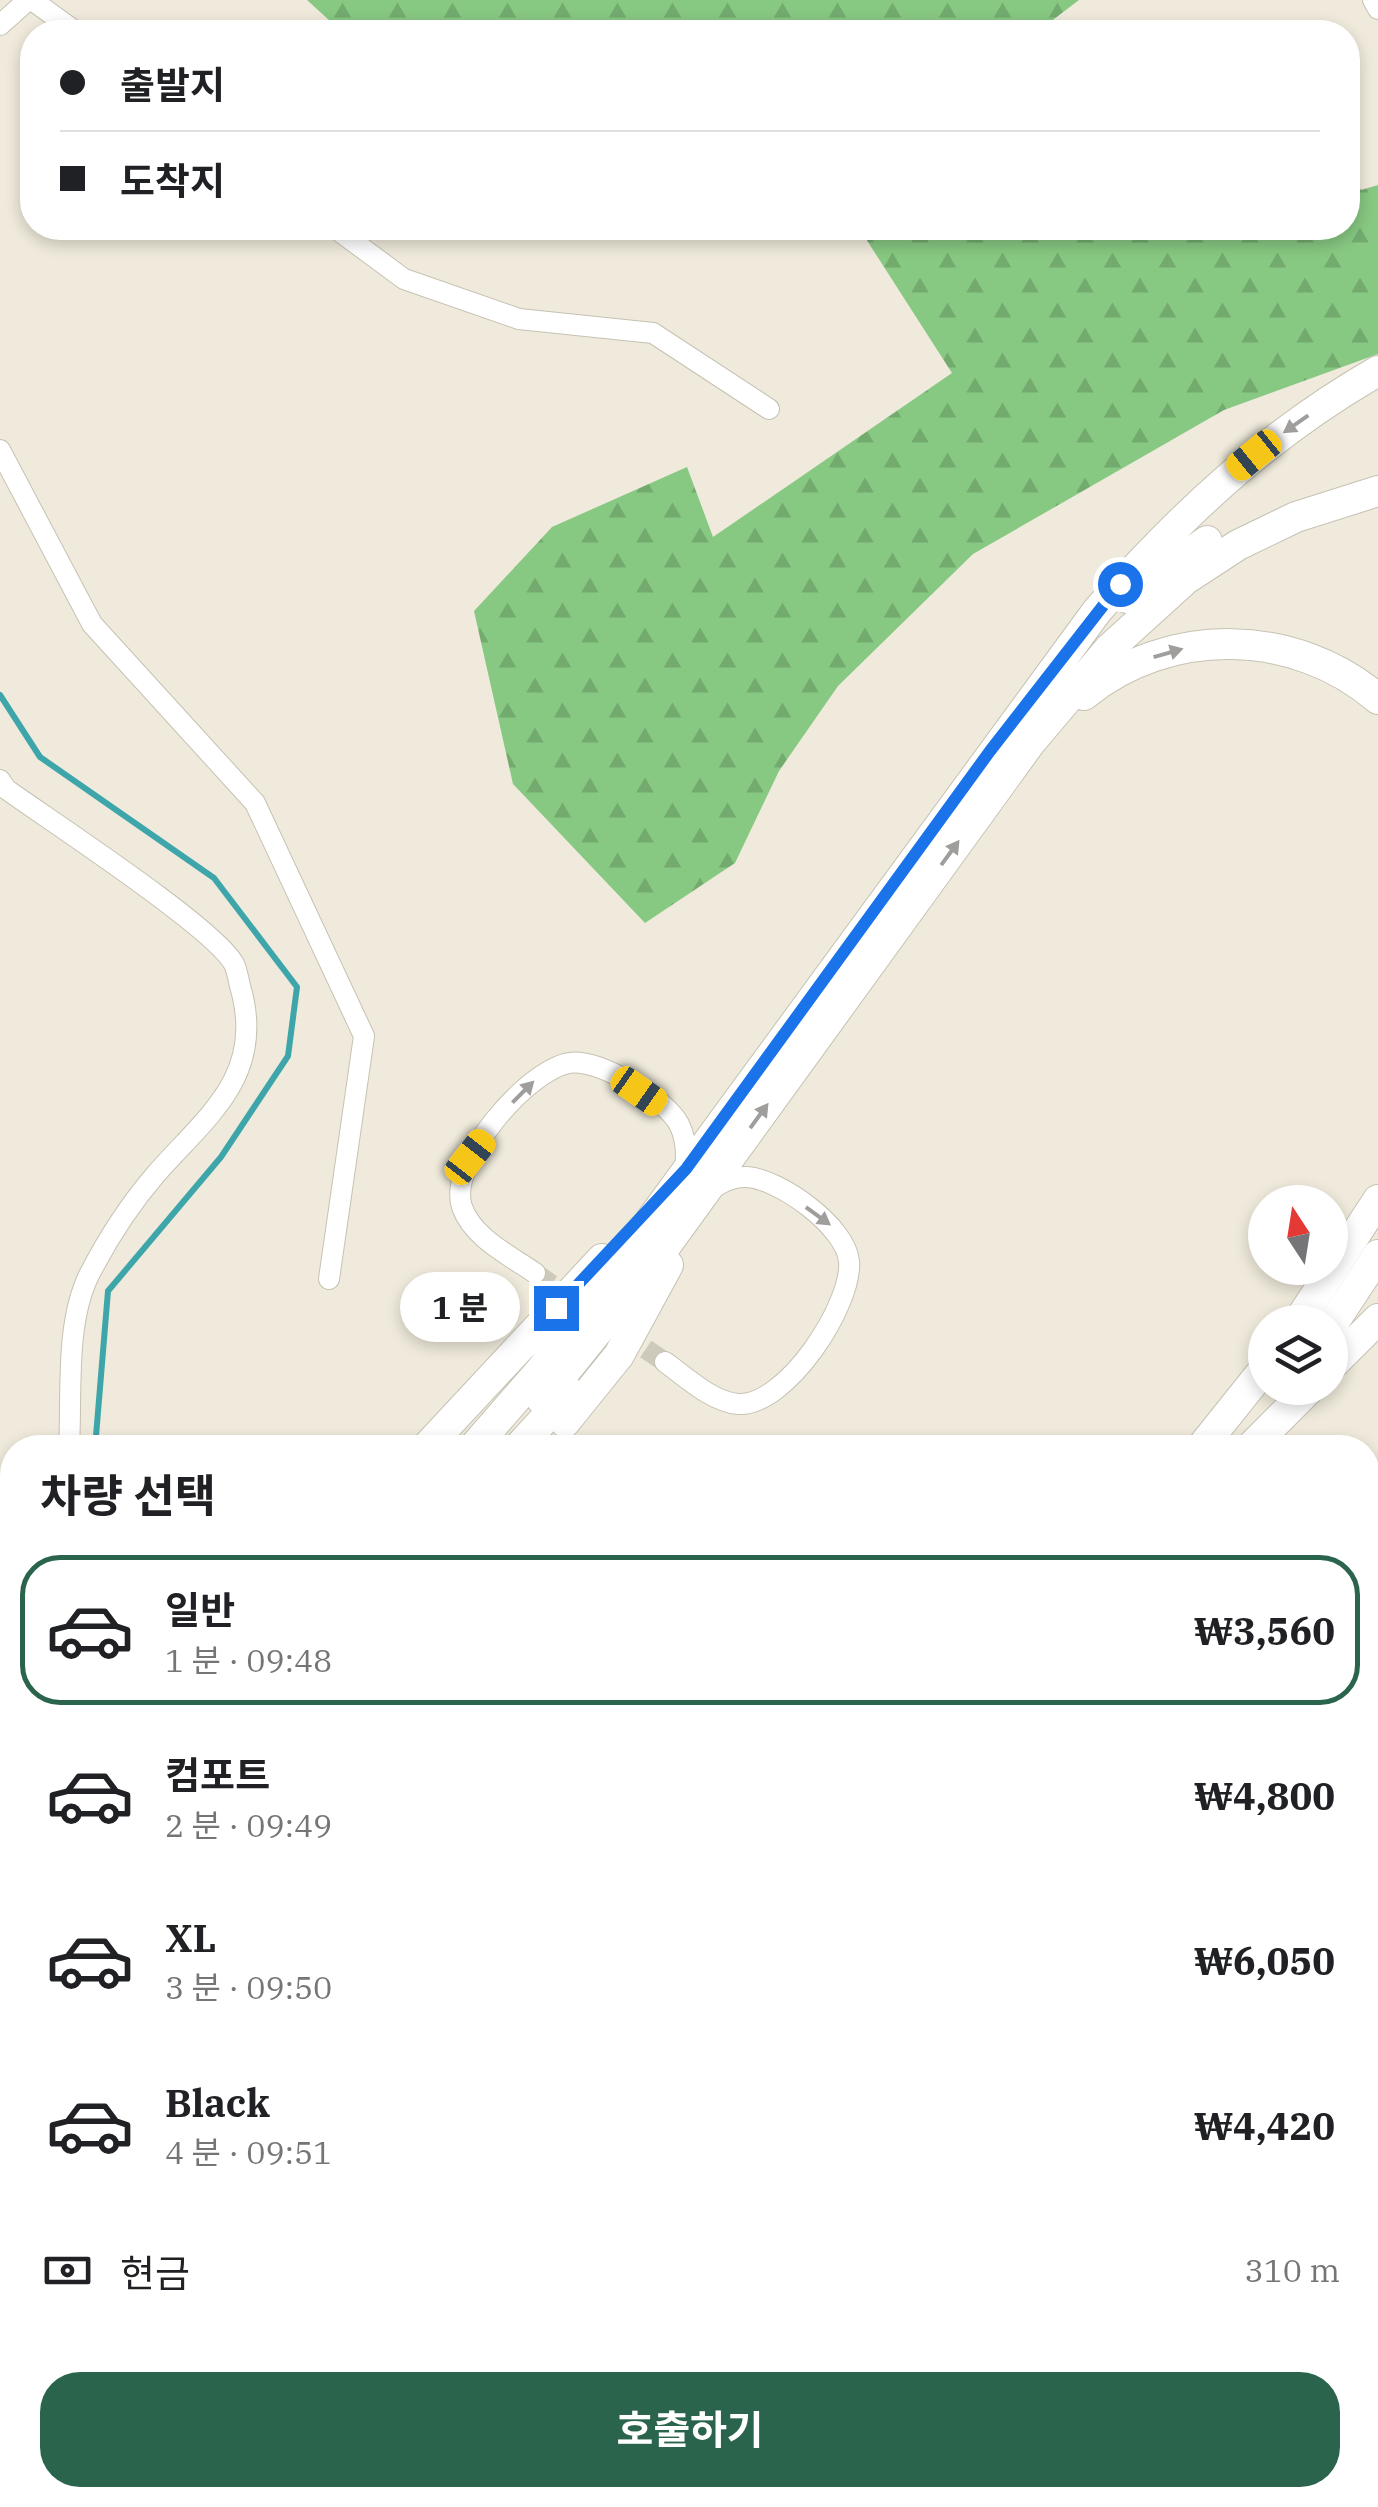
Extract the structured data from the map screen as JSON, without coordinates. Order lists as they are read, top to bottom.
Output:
{
  "north": "top",
  "page": {
    "banner": ["출발지", "도착지"],
    "bubble": "1 분",
    "heading": "차량 선택",
    "list": [
      {
        "name": "일반",
        "note": "1 분 · 09:48",
        "value": "₩3,560"
      },
      {
        "name": "컴포트",
        "note": "2 분 · 09:49",
        "value": "₩4,800"
      },
      {
        "name": "XL",
        "note": "3 분 · 09:50",
        "value": "₩6,050"
      },
      {
        "name": "Black",
        "note": "4 분 · 09:51",
        "value": "₩4,420"
      }
    ],
    "pay": ["현금", "310 m"],
    "buttons": "호출하기"
  }
}
